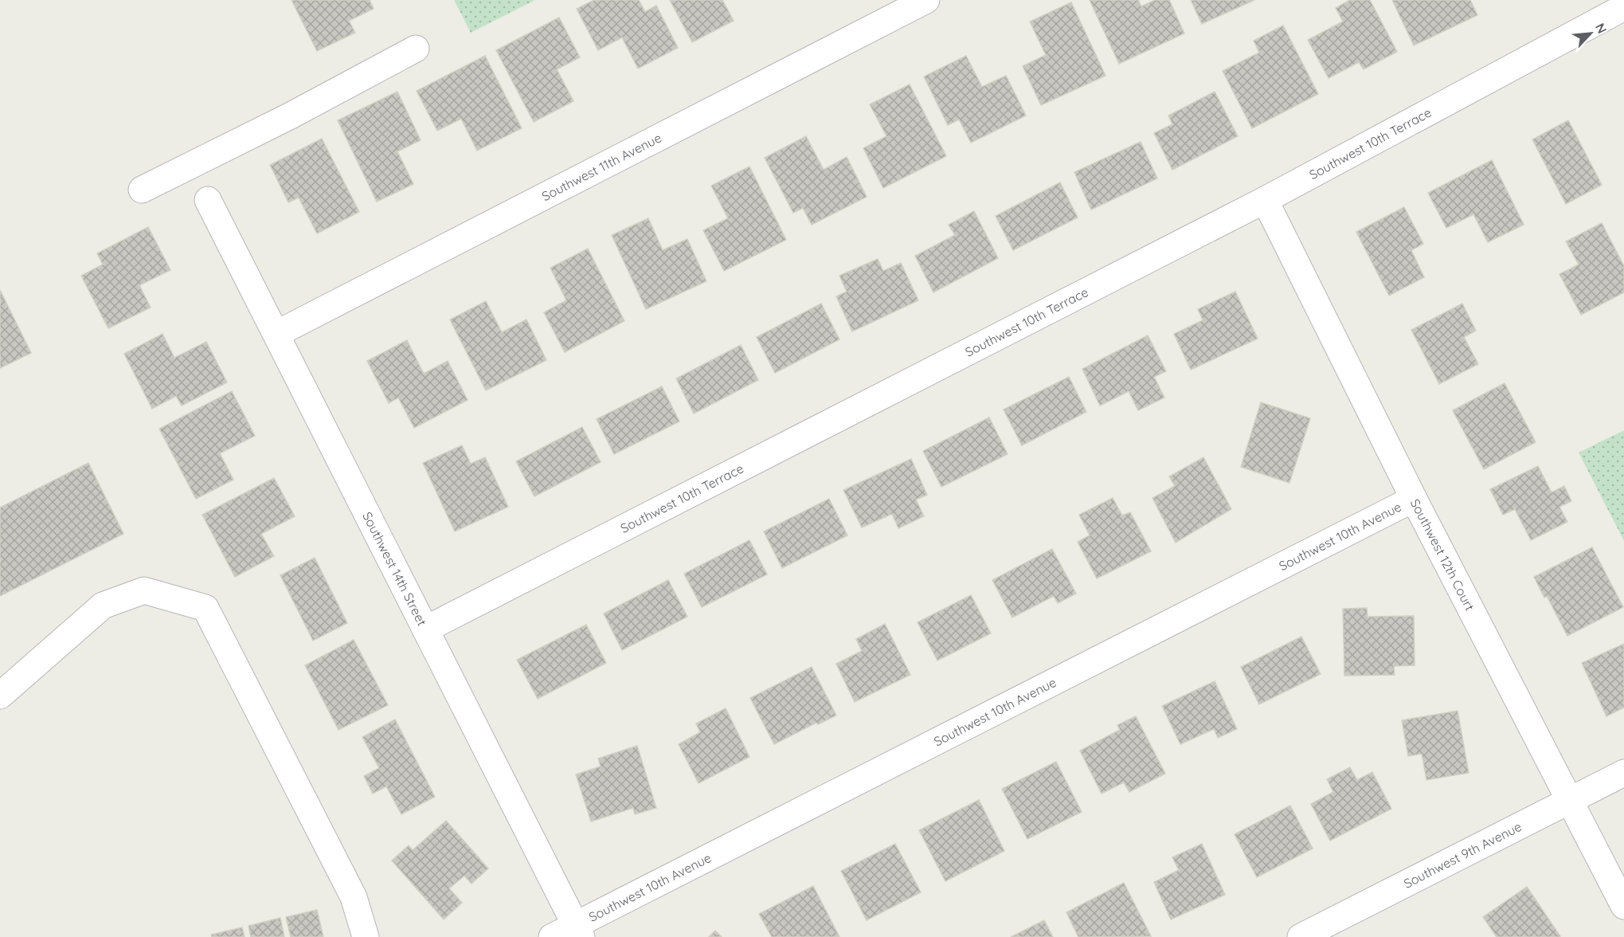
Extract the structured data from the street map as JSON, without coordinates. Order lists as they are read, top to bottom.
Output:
{
  "streets": {
    "street": [
      "Southwest 10th Terrace",
      "Southwest 11th Avenue",
      "Southwest 10th Avenue",
      "Southwest 12th Court",
      "Southwest 14th Street",
      "Southwest 9th Avenue"
    ]
  },
  "crossings": [
    ["Southwest 10th Terrace", "Southwest 12th Court"],
    ["Southwest 10th Terrace", "Southwest 14th Street"],
    ["Southwest 11th Avenue", "Southwest 14th Street"],
    ["Southwest 10th Avenue", "Southwest 12th Court"],
    ["Southwest 10th Avenue", "Southwest 14th Street"],
    ["Southwest 12th Court", "Southwest 9th Avenue"]
  ],
  "north": "top right"
}
